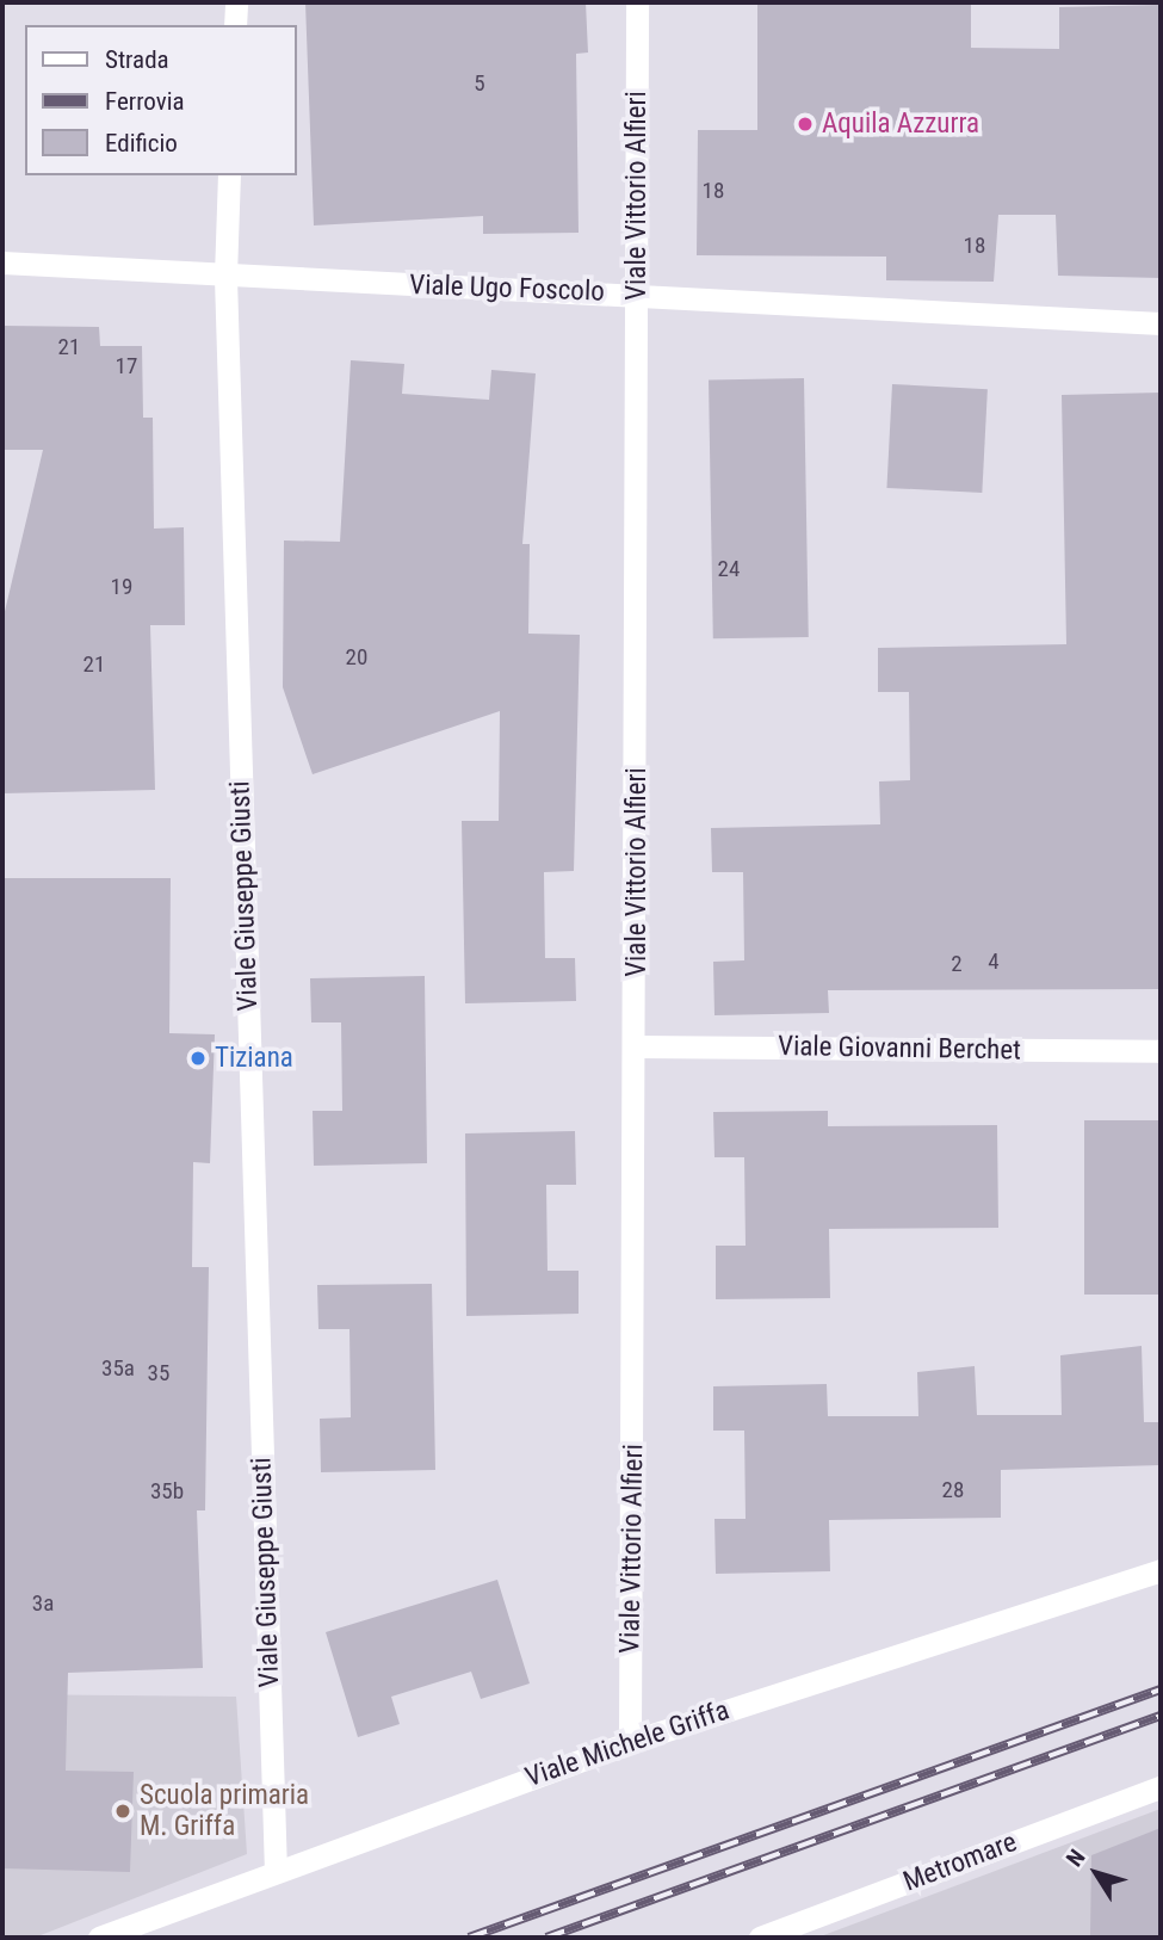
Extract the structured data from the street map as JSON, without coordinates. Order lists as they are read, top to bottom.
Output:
{
  "streets": {
    "street": [
      "Viale Vittorio Alfieri",
      "Viale Ugo Foscolo",
      "Viale Giuseppe Giusti",
      "Viale Giovanni Berchet",
      "Viale Michele Griffa",
      "Metromare"
    ]
  },
  "crossings": [
    ["Viale Vittorio Alfieri", "Viale Ugo Foscolo"],
    ["Viale Vittorio Alfieri", "Viale Giovanni Berchet"],
    ["Viale Vittorio Alfieri", "Viale Michele Griffa"],
    ["Viale Ugo Foscolo", "Viale Giuseppe Giusti"],
    ["Viale Giuseppe Giusti", "Viale Michele Griffa"]
  ],
  "places": ["Aquila Azzurra", "Tiziana", "Scuola primaria M. Griffa"],
  "house_numbers": [
    "5",
    "18",
    "18",
    "21",
    "17",
    "24",
    "19",
    "20",
    "21",
    "4",
    "2",
    "35a",
    "35",
    "28",
    "35b",
    "3a"
  ],
  "legend": ["Strada", "Ferrovia", "Edificio"],
  "north": "top left"
}
